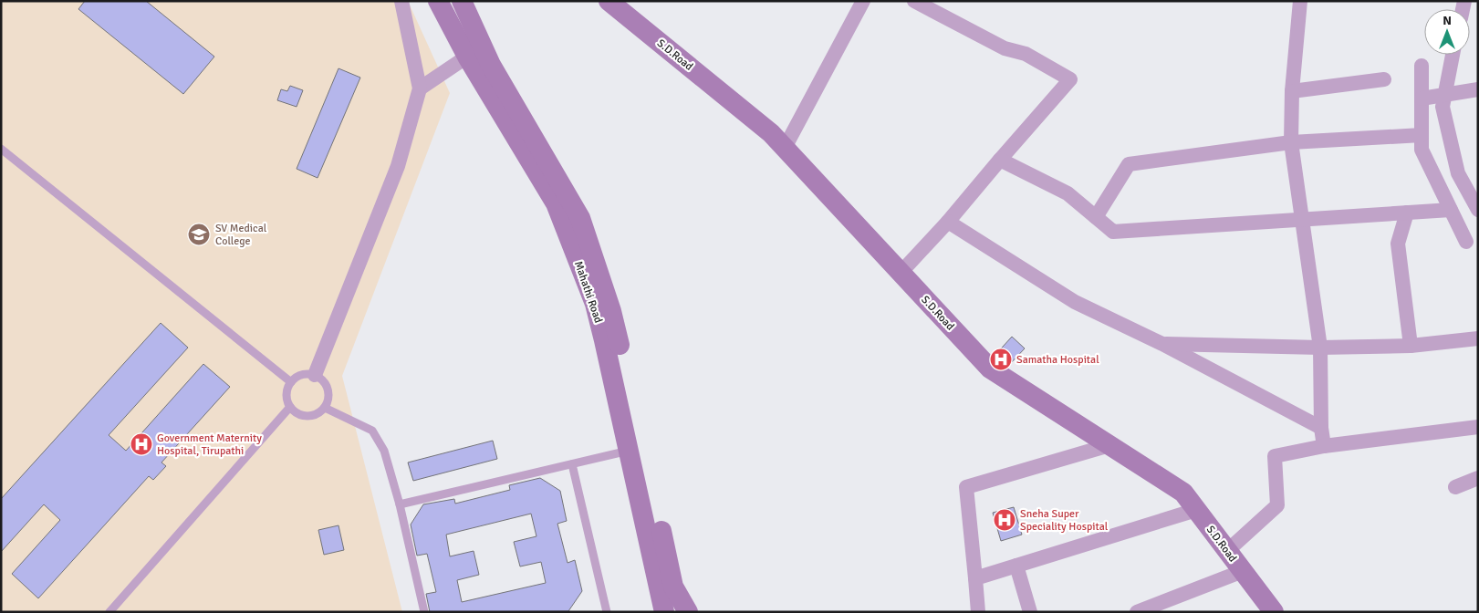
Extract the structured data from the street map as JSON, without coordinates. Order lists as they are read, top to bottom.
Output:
{
  "streets": {
    "street": ["S.D.Road", "Mahathi Road"]
  },
  "places": {
    "school or university": ["SV Medical College"],
    "hospital": ["Samatha Hospital", "Government Maternity Hospital, Tirupathi", "Sneha Super Speciality Hospital"]
  },
  "north": "top"
}
